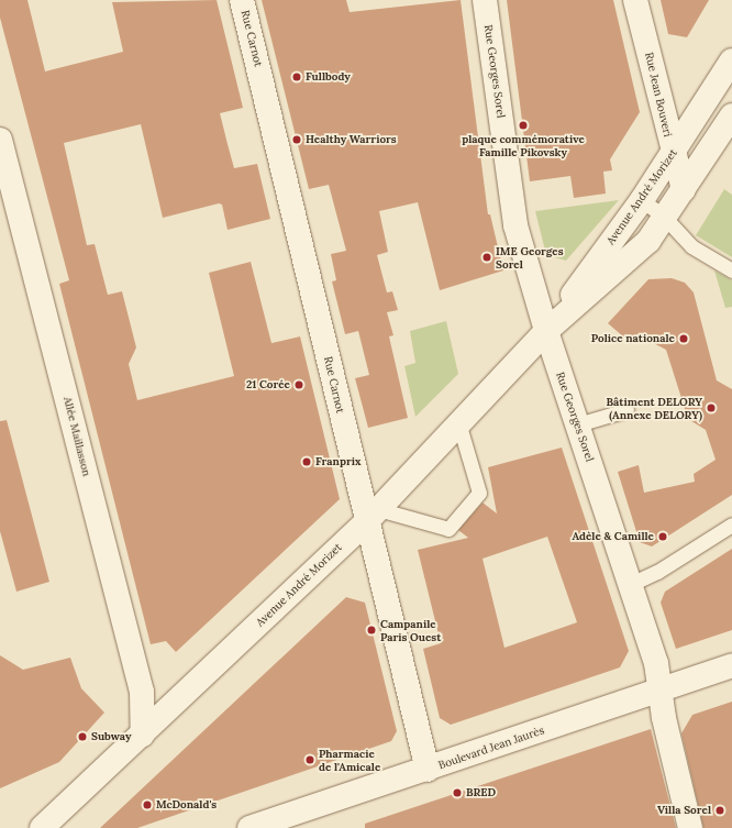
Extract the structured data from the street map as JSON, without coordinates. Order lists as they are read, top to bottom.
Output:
{
  "streets": {
    "street": [
      "Rue Carnot",
      "Rue Georges Sorel",
      "Rue Jean Bouveri",
      "Avenue André Morizet",
      "Allée Maillasson",
      "Boulevard Jean Jaurès"
    ]
  },
  "crossings": [
    ["Rue Carnot", "Avenue André Morizet"],
    ["Rue Carnot", "Boulevard Jean Jaurès"],
    ["Rue Georges Sorel", "Avenue André Morizet"],
    ["Rue Georges Sorel", "Boulevard Jean Jaurès"],
    ["Rue Jean Bouveri", "Avenue André Morizet"],
    ["Avenue André Morizet", "Allée Maillasson"]
  ],
  "places": [
    "Fullbody",
    "plaque commémorative Famille Pikovsky",
    "Healthy Warriors",
    "IME Georges Sorel",
    "Police nationale",
    "21 Corée",
    "Bâtiment DELORY (Annexe DELORY)",
    "Franprix",
    "Adèle & Camille",
    "Campanile Paris Ouest",
    "Subway",
    "Pharmacie de l'Amicale",
    "BRED",
    "McDonald's",
    "Villa Sorel"
  ]
}
